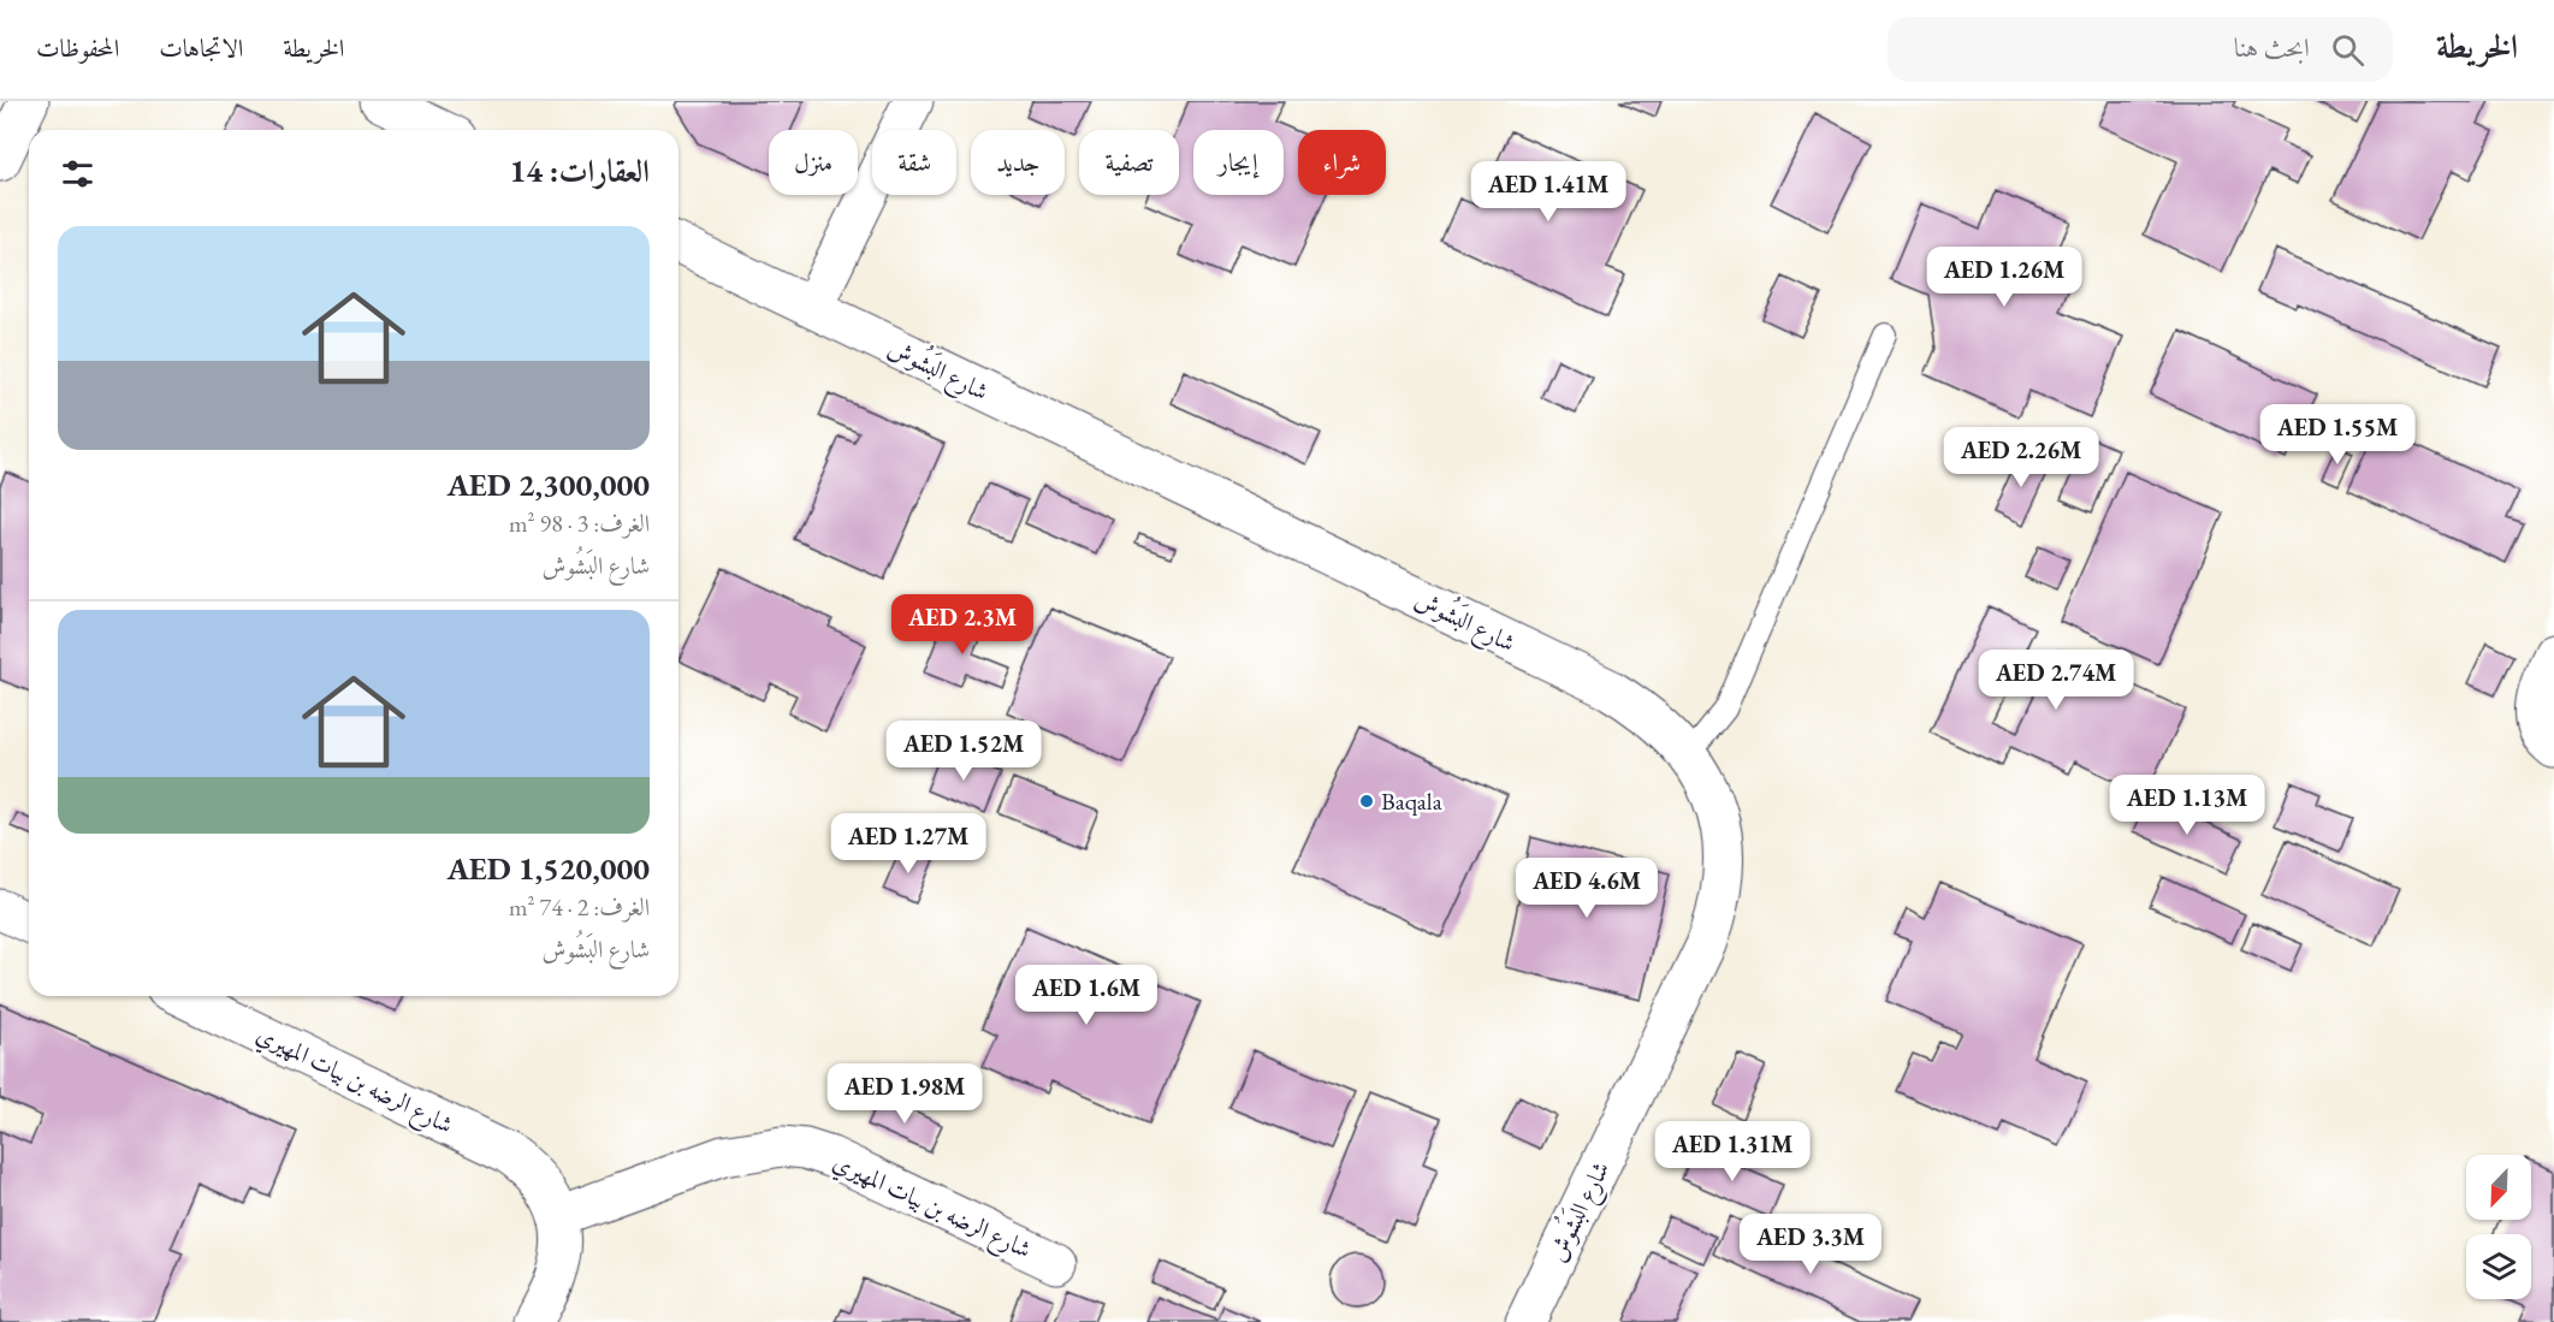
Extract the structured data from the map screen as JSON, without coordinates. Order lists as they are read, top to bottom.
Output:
{
  "streets": {
    "street": ["شارع البَشُوش", "شارع الرضه بن بيات المهيري"]
  },
  "places": ["Baqala"],
  "north": "bottom left",
  "page": {
    "header": "الخريطة",
    "search": "ابحث هنا",
    "nav": ["الخريطة", "الاتجاهات", "المحفوظات"],
    "chip": [
      "شراء",
      "إيجار",
      "تصفية",
      "جديد",
      "شقة",
      "منزل"
    ],
    "heading": "العقارات: 14",
    "price": [
      "AED 1.41M",
      "AED 1.26M",
      "AED 1.55M",
      "AED 2.26M",
      "AED 2.3M",
      "AED 2.74M",
      "AED 1.52M",
      "AED 1.13M",
      "AED 1.27M",
      "AED 4.6M",
      "AED 1.6M",
      "AED 1.98M",
      "AED 1.31M",
      "AED 3.3M"
    ],
    "list": [
      {
        "name": "AED 2,300,000",
        "note": "الغرف: 3 · 98 m² · شارع البَشُوش"
      },
      {
        "name": "AED 1,520,000",
        "note": "الغرف: 2 · 74 m² · شارع البَشُوش"
      }
    ]
  }
}
